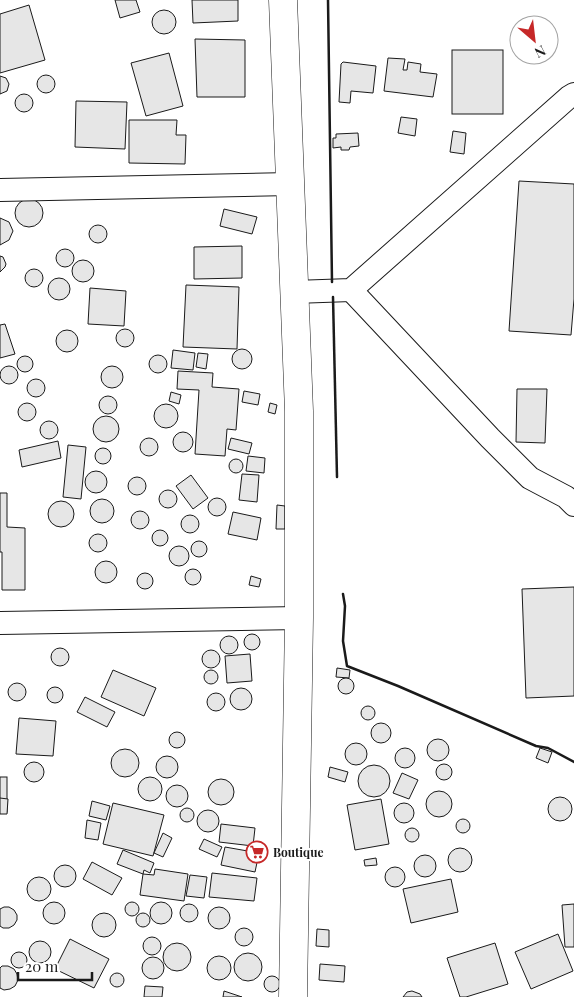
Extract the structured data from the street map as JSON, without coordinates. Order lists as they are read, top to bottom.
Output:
{
  "places": {
    "supermarket": ["Boutique"]
  },
  "scale_bar": "20 m",
  "north": "bottom right"
}
